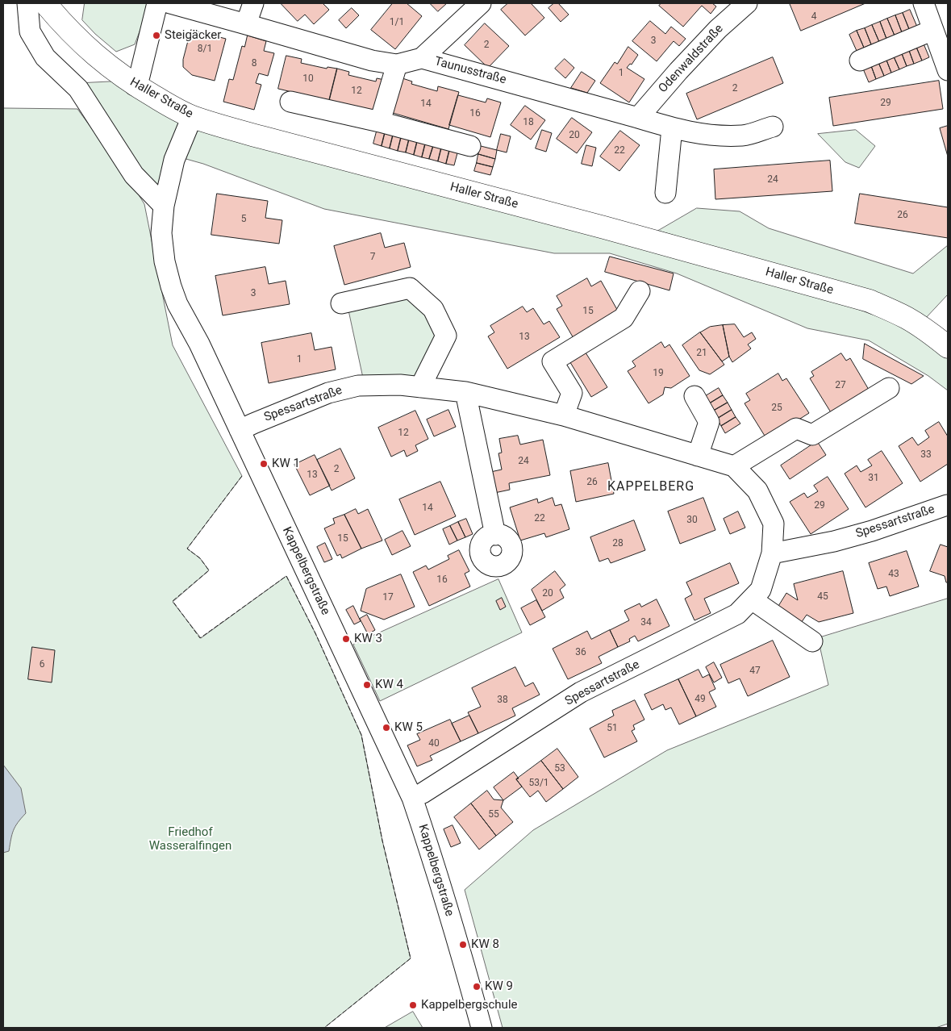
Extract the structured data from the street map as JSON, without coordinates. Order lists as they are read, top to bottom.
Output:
{
  "streets": {
    "main road": ["Haller Straße"],
    "street": [
      "Odenwaldstraße",
      "Taunusstraße",
      "Spessartstraße",
      "Kappelbergstraße"
    ]
  },
  "crossings": [
    ["Odenwaldstraße", "Taunusstraße"],
    ["Haller Straße", "Kappelbergstraße"],
    ["Spessartstraße", "Kappelbergstraße"]
  ],
  "districts": ["KAPPELBERG"],
  "parks": ["Friedhof Wasseralfingen"],
  "places": [
    "Steigäcker",
    "KW 1",
    "KW 3",
    "KW 4",
    "KW 5",
    "KW 8",
    "KW 9",
    "Kappelbergschule"
  ],
  "house_numbers": [
    "4",
    "1/1",
    "3",
    "2",
    "8/1",
    "8",
    "1",
    "10",
    "2",
    "12",
    "29",
    "14",
    "16",
    "18",
    "20",
    "22",
    "24",
    "26",
    "5",
    "7",
    "3",
    "15",
    "13",
    "21",
    "1",
    "19",
    "27",
    "25",
    "12",
    "33",
    "24",
    "2",
    "13",
    "31",
    "26",
    "29",
    "14",
    "22",
    "30",
    "15",
    "28",
    "43",
    "16",
    "20",
    "45",
    "17",
    "34",
    "36",
    "6",
    "47",
    "49",
    "38",
    "51",
    "40",
    "53",
    "53/1",
    "55"
  ]
}
